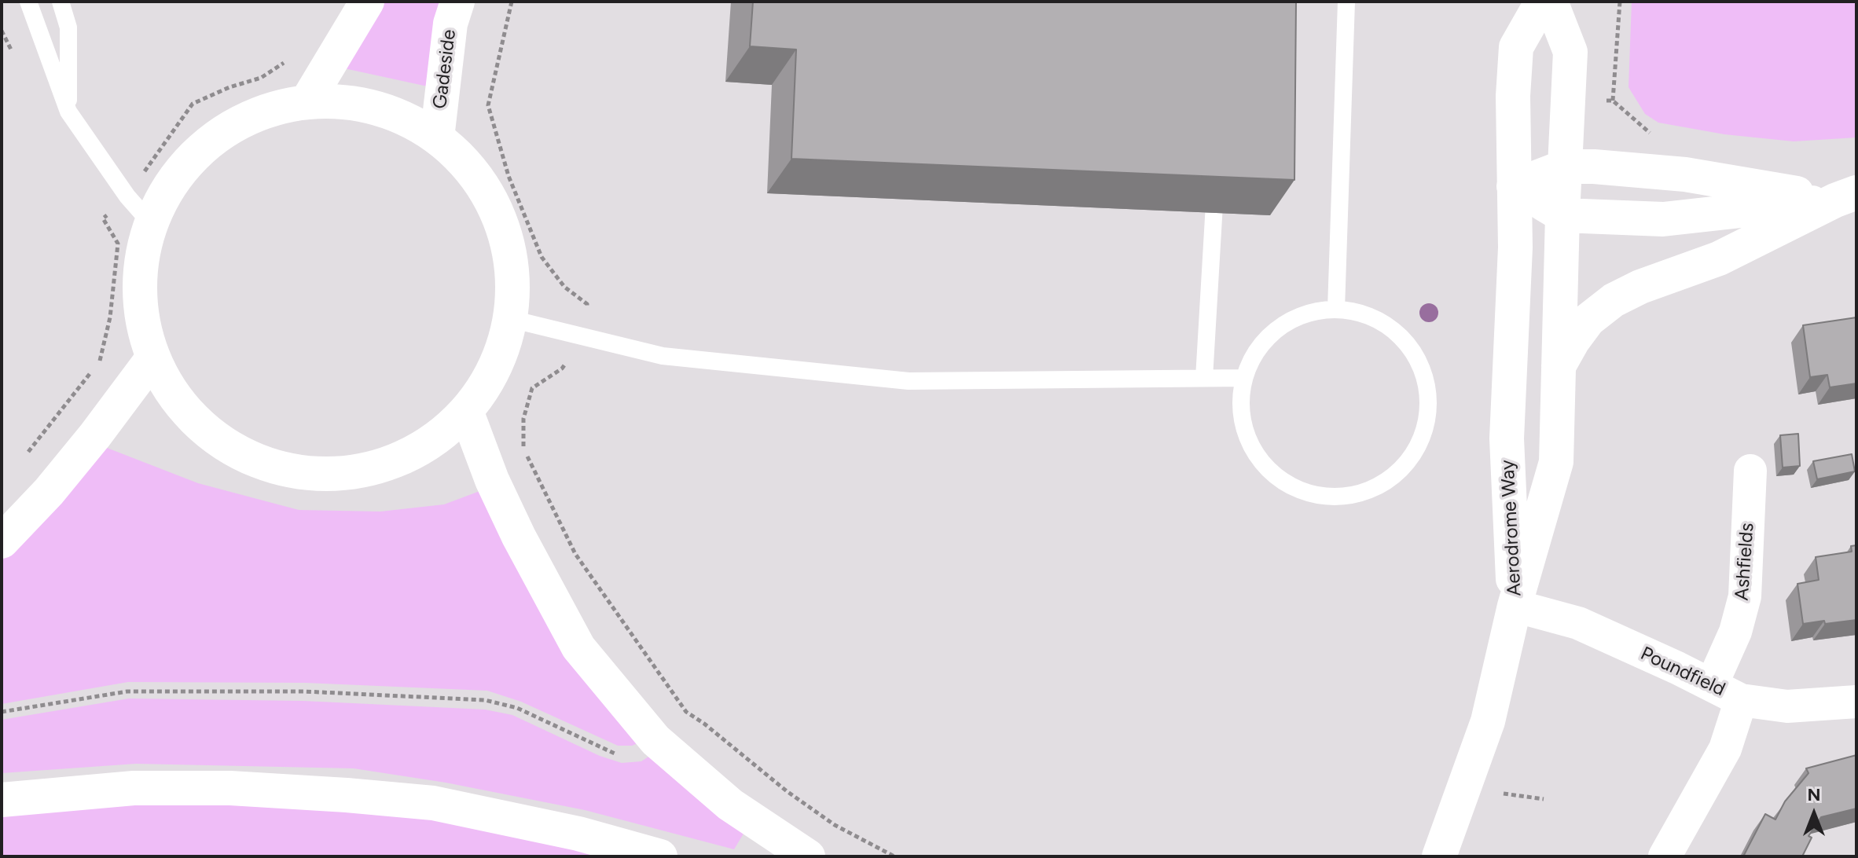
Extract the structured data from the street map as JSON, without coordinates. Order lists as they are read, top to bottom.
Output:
{
  "streets": {
    "main road": ["Gadeside", "Aerodrome Way"],
    "street": ["Ashfields", "Poundfield"]
  },
  "crossings": [
    ["Aerodrome Way", "Poundfield"],
    ["Ashfields", "Poundfield"]
  ],
  "north": "top"
}
